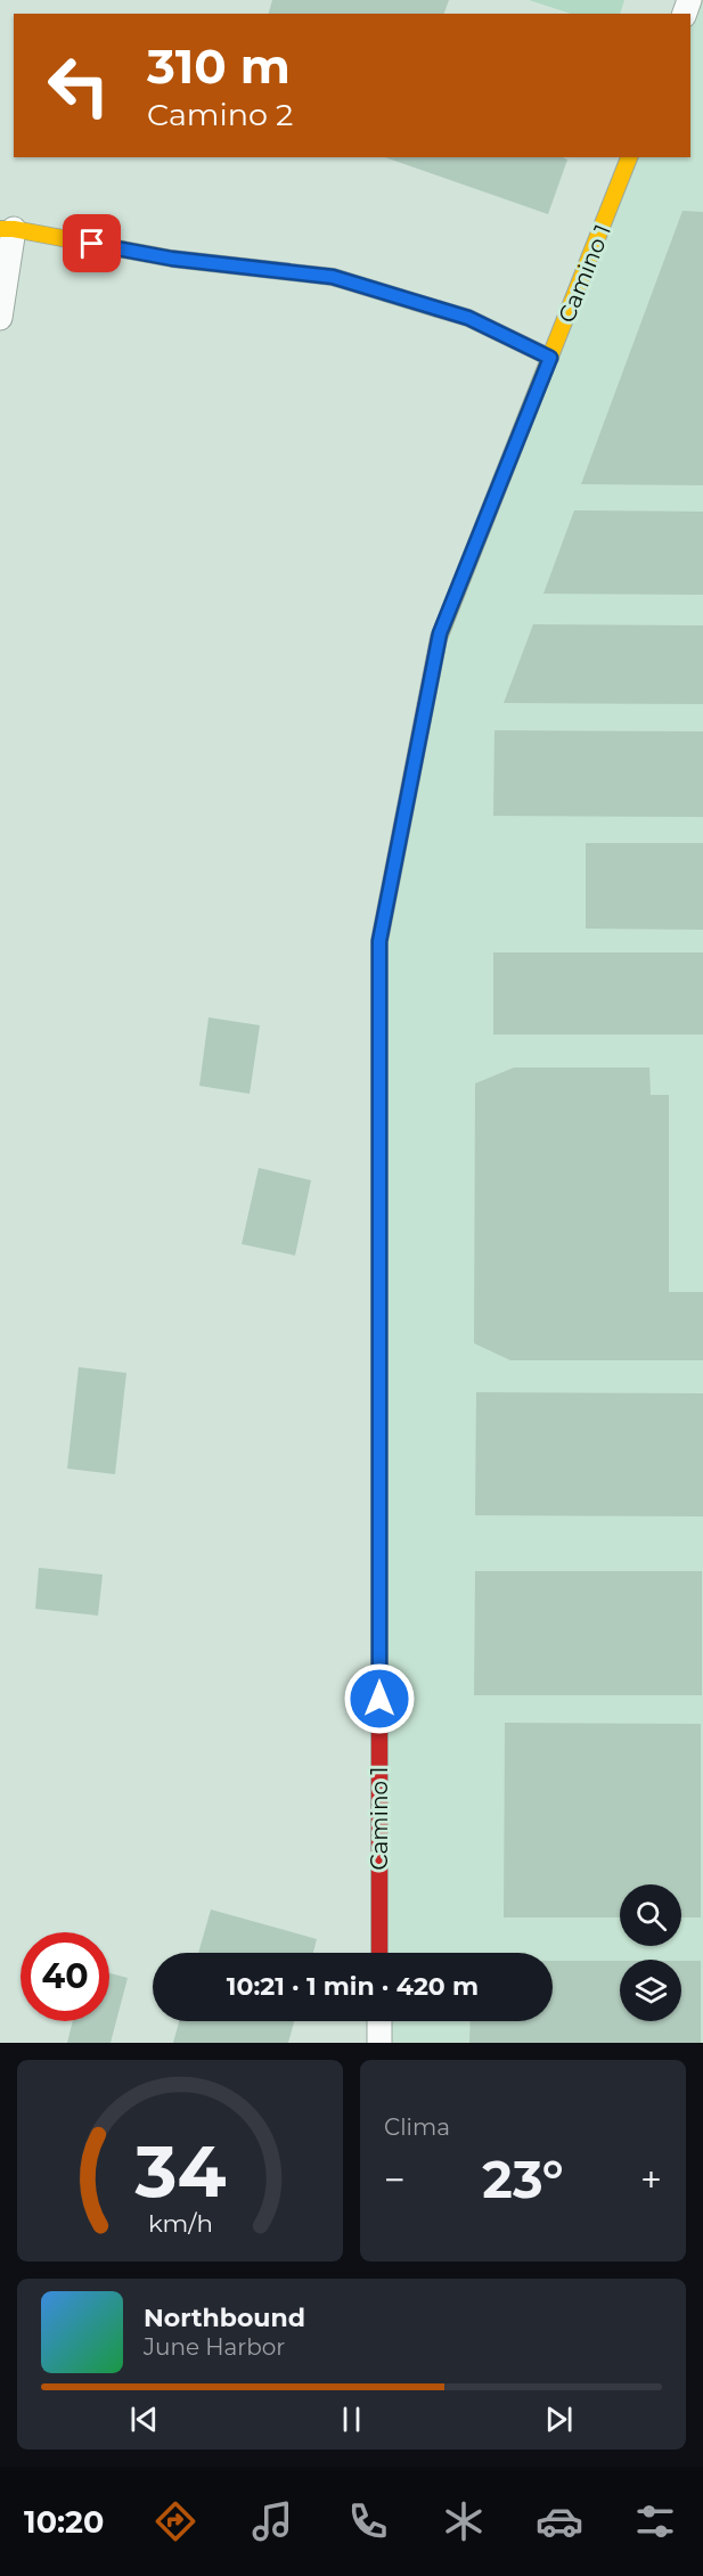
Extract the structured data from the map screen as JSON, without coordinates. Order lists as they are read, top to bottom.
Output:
{
  "streets": {
    "street": ["Camino 1"]
  },
  "page": {
    "turn": ["310 m", "Camino 2"],
    "limit": "40",
    "trip": "10:21 · 1 min · 420 m",
    "tile": "Clima",
    "heat": ["−", "23°", "+"],
    "song": ["Northbound", "June Harbor"],
    "tabs": "10:20",
    "gauge": ["34", "km/h"]
  }
}
